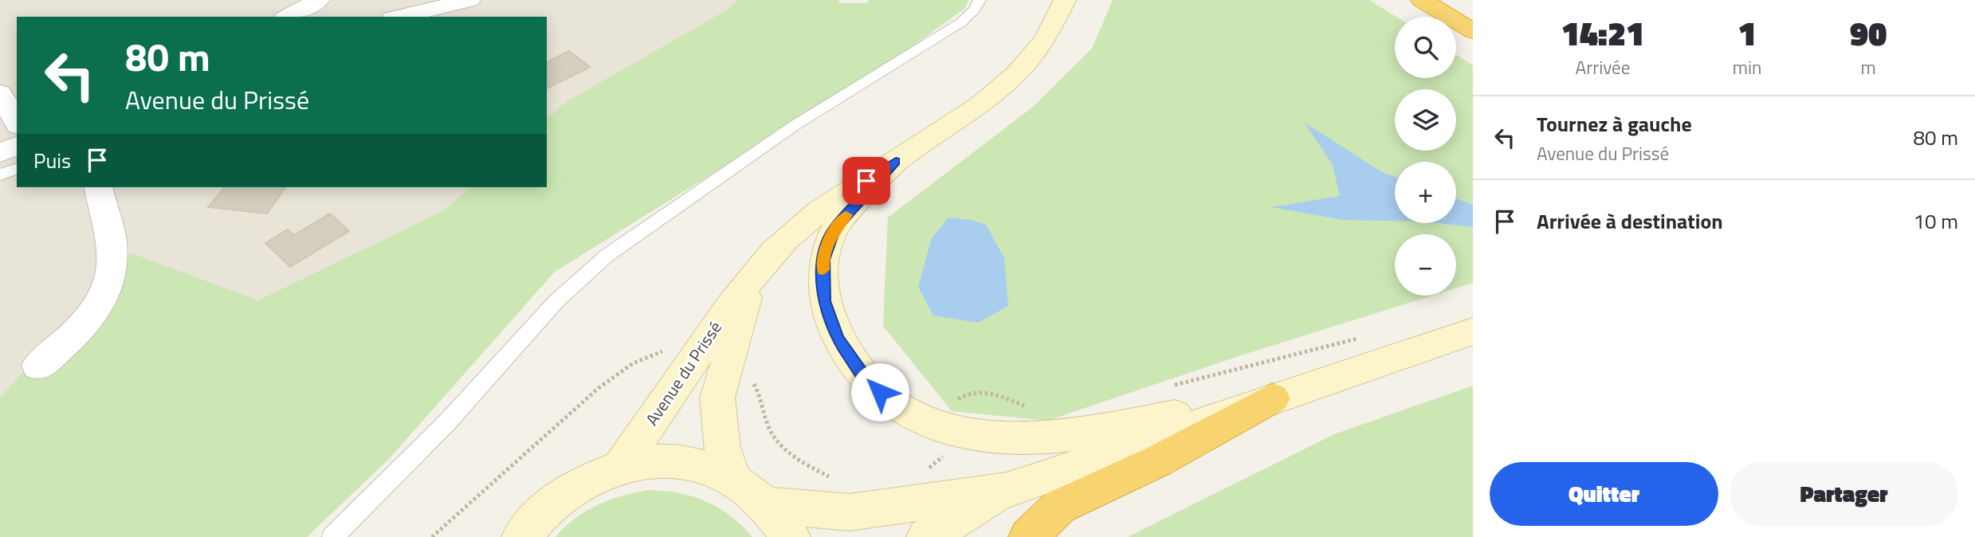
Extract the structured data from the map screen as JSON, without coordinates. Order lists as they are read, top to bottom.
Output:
{
  "streets": {
    "main road": ["Avenue du Prissé"]
  },
  "page": {
    "eta": [
      "14:21",
      "Arrivée",
      "1",
      "min",
      "90",
      "m"
    ],
    "map_buttons": ["+", "−"],
    "turn": ["80 m", "Avenue du Prissé"],
    "list": [
      {
        "name": "Tournez à gauche",
        "note": "Avenue du Prissé",
        "value": "80 m"
      },
      {
        "name": "Arrivée à destination",
        "value": "10 m"
      }
    ],
    "then": "Puis",
    "buttons": ["Quitter", "Partager"]
  }
}
